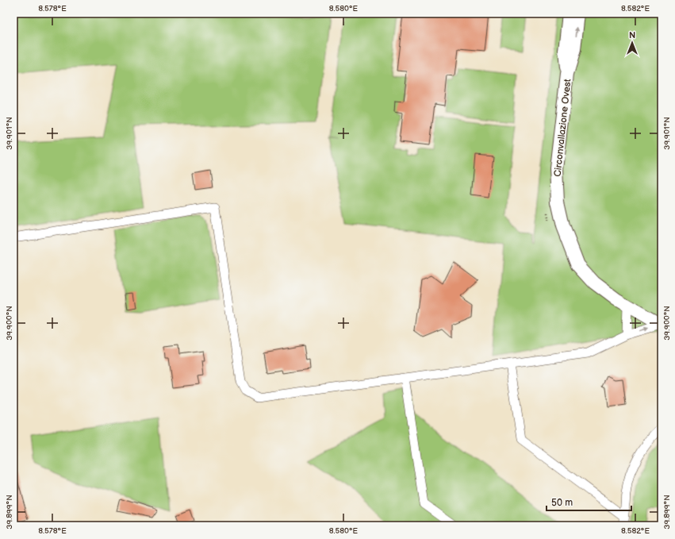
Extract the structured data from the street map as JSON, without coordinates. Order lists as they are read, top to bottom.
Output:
{
  "streets": {
    "street": ["Circonvallazione Ovest"]
  },
  "scale_bar": "50 m",
  "north": "top",
  "coordinates": [
    "8.578°E",
    "8.580°E",
    "8.582°E",
    "39.901°N",
    "39.900°N",
    "39.899°N"
  ]
}
